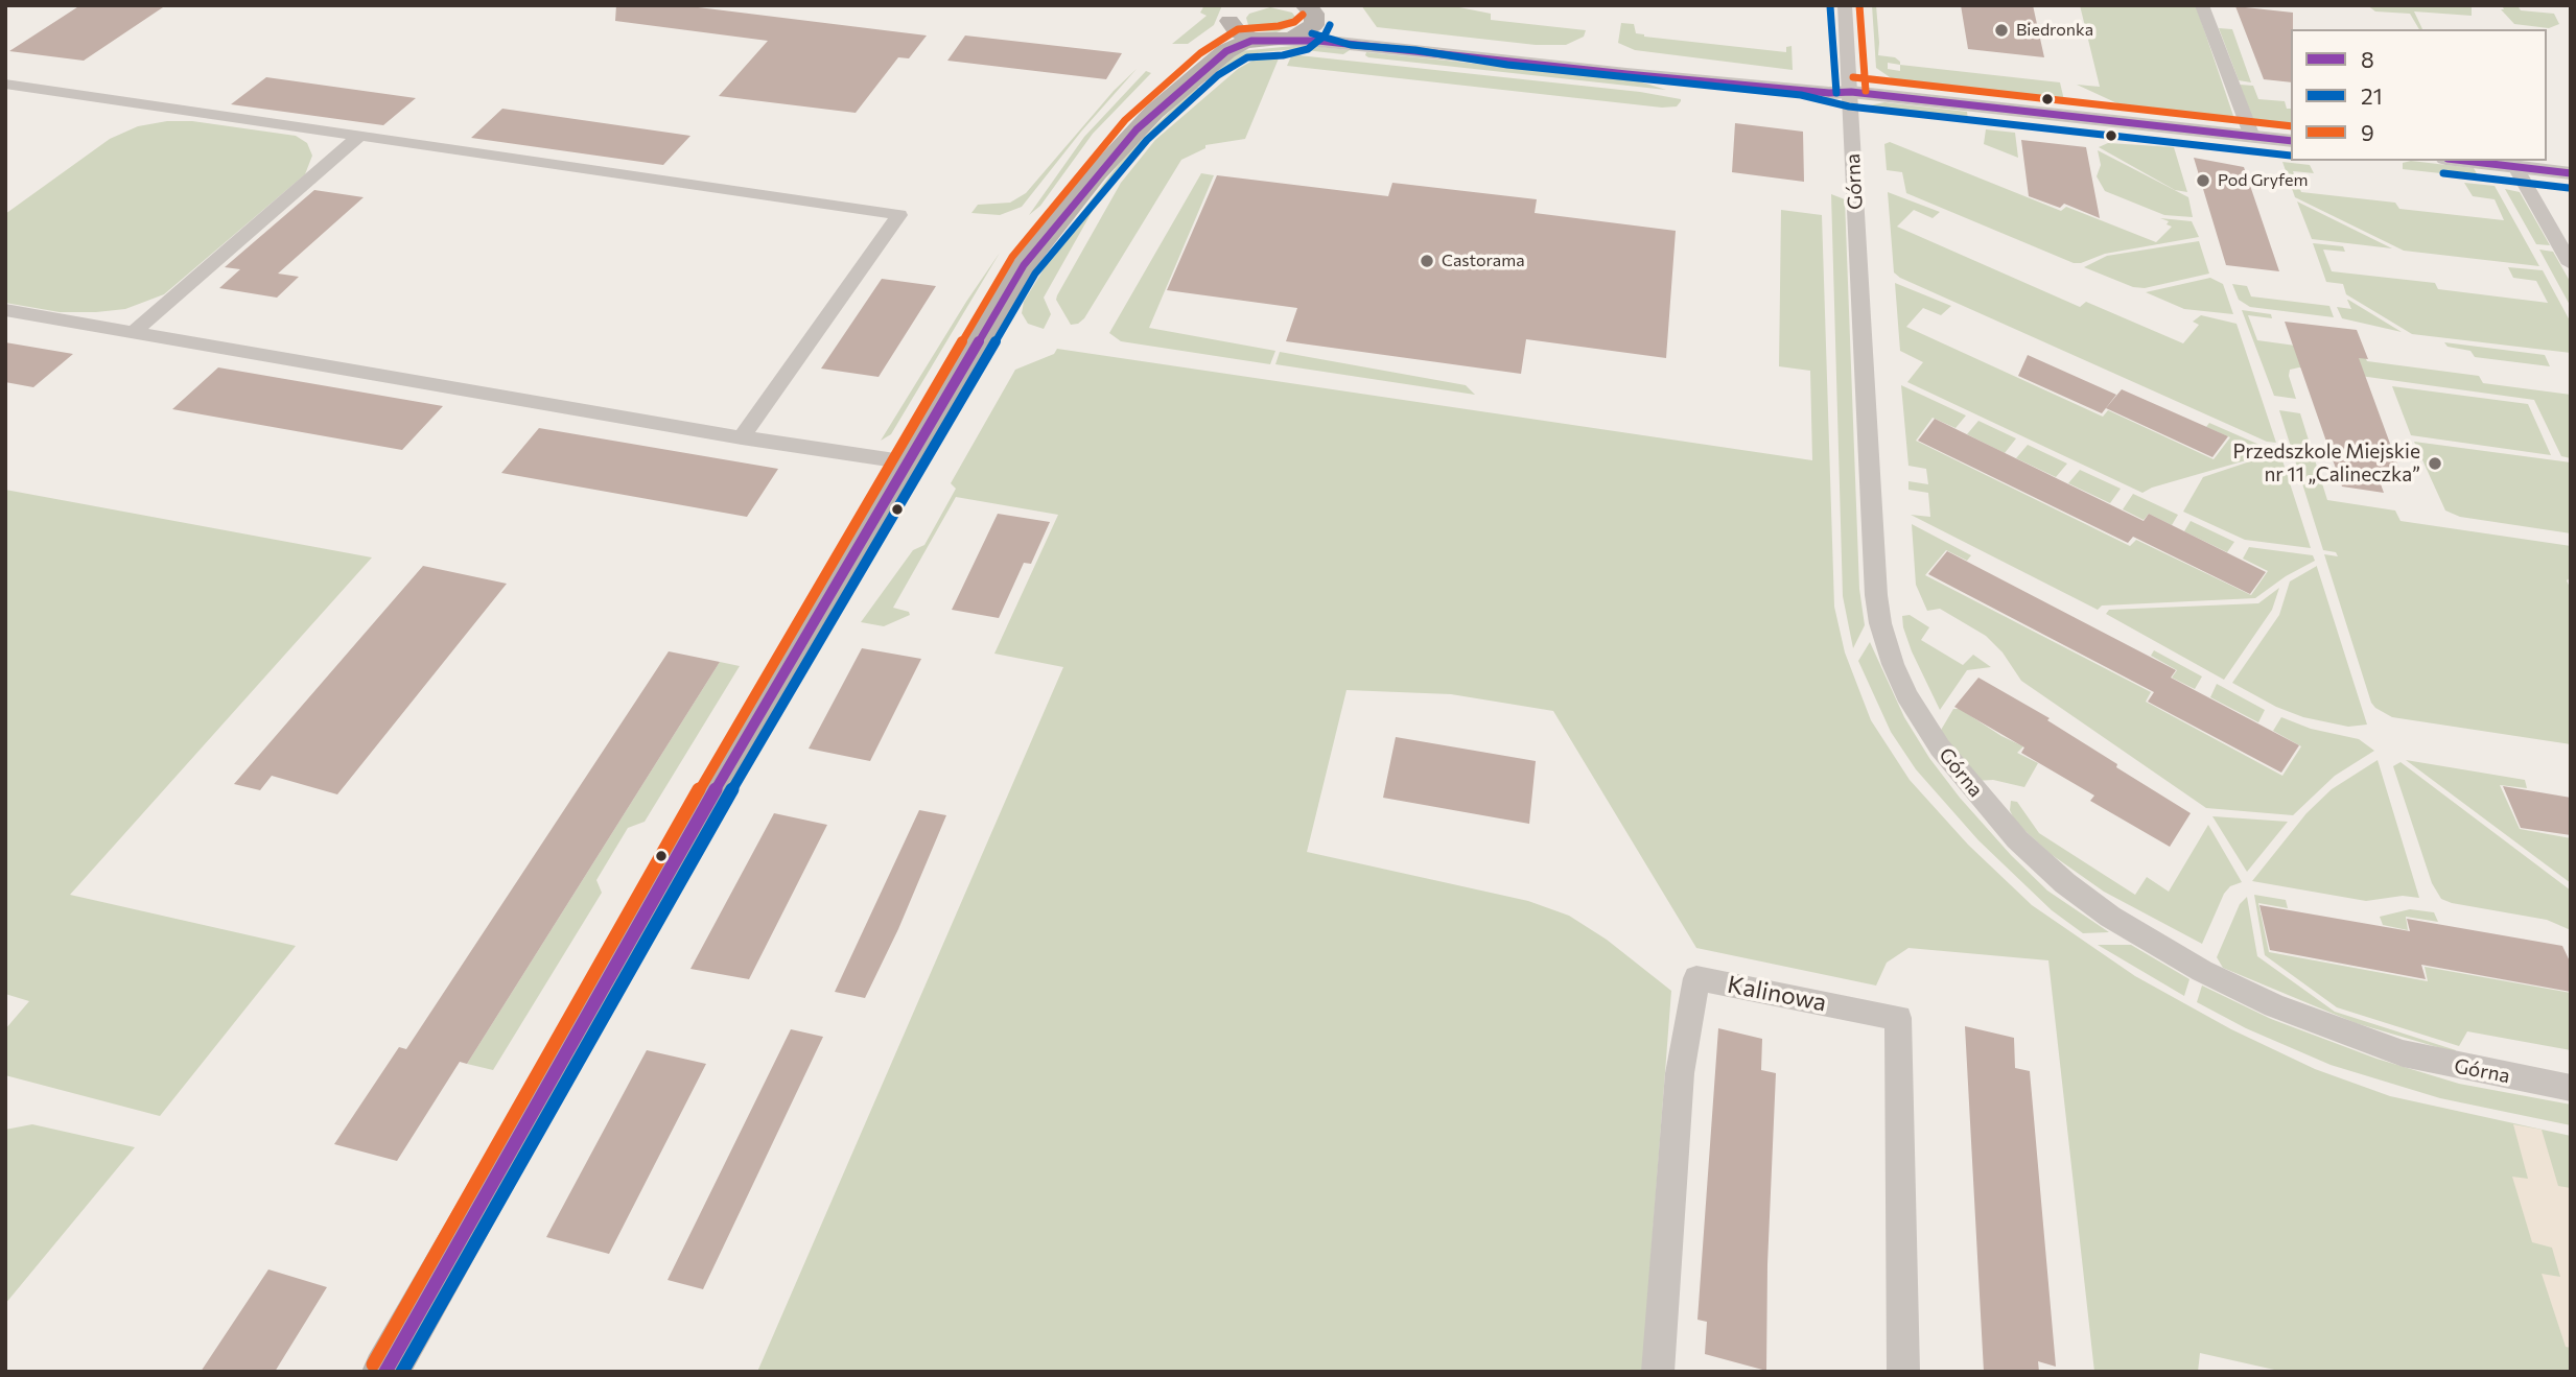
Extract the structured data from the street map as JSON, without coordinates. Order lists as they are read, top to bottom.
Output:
{
  "streets": {
    "street": ["Górna", "Kalinowa"]
  },
  "places": [
    "Biedronka",
    "Pod Gryfem",
    "Castorama",
    "Przedszkole Miejskie nr 11 „Calineczka”"
  ],
  "lines": ["transit line 9", "transit line 21", "transit line 8"],
  "legend": ["8", "21", "9"]
}
